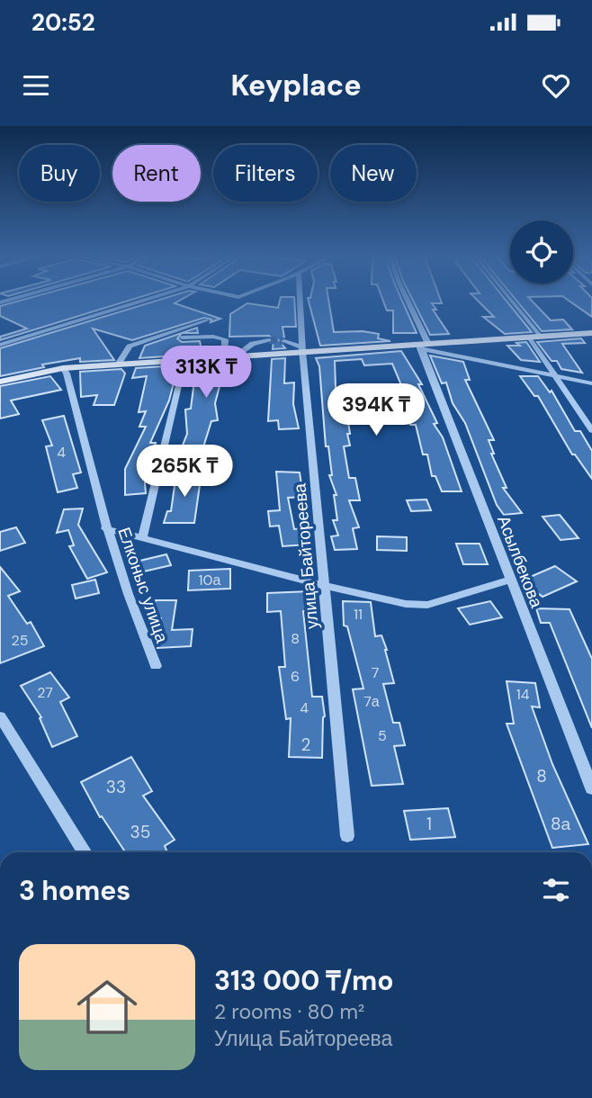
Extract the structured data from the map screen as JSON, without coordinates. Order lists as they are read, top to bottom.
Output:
{
  "streets": {
    "street": ["улица Байтореева", "Асылбекова", "Елконыс улица"]
  },
  "house_numbers": [
    "4",
    "10а",
    "11",
    "8",
    "25",
    "7",
    "6",
    "27",
    "14",
    "7а",
    "4",
    "5",
    "2",
    "8",
    "33",
    "1",
    "8а",
    "35"
  ],
  "page": {
    "status": "20:52",
    "header": "Keyplace",
    "chip": [
      "Buy",
      "Rent",
      "Filters",
      "New"
    ],
    "price": ["313K ₸", "394K ₸", "265K ₸"],
    "heading": "3 homes",
    "list": [
      {
        "name": "313 000 ₸/mo",
        "note": "2 rooms · 80 m² · Улица Байтореева"
      }
    ]
  }
}
